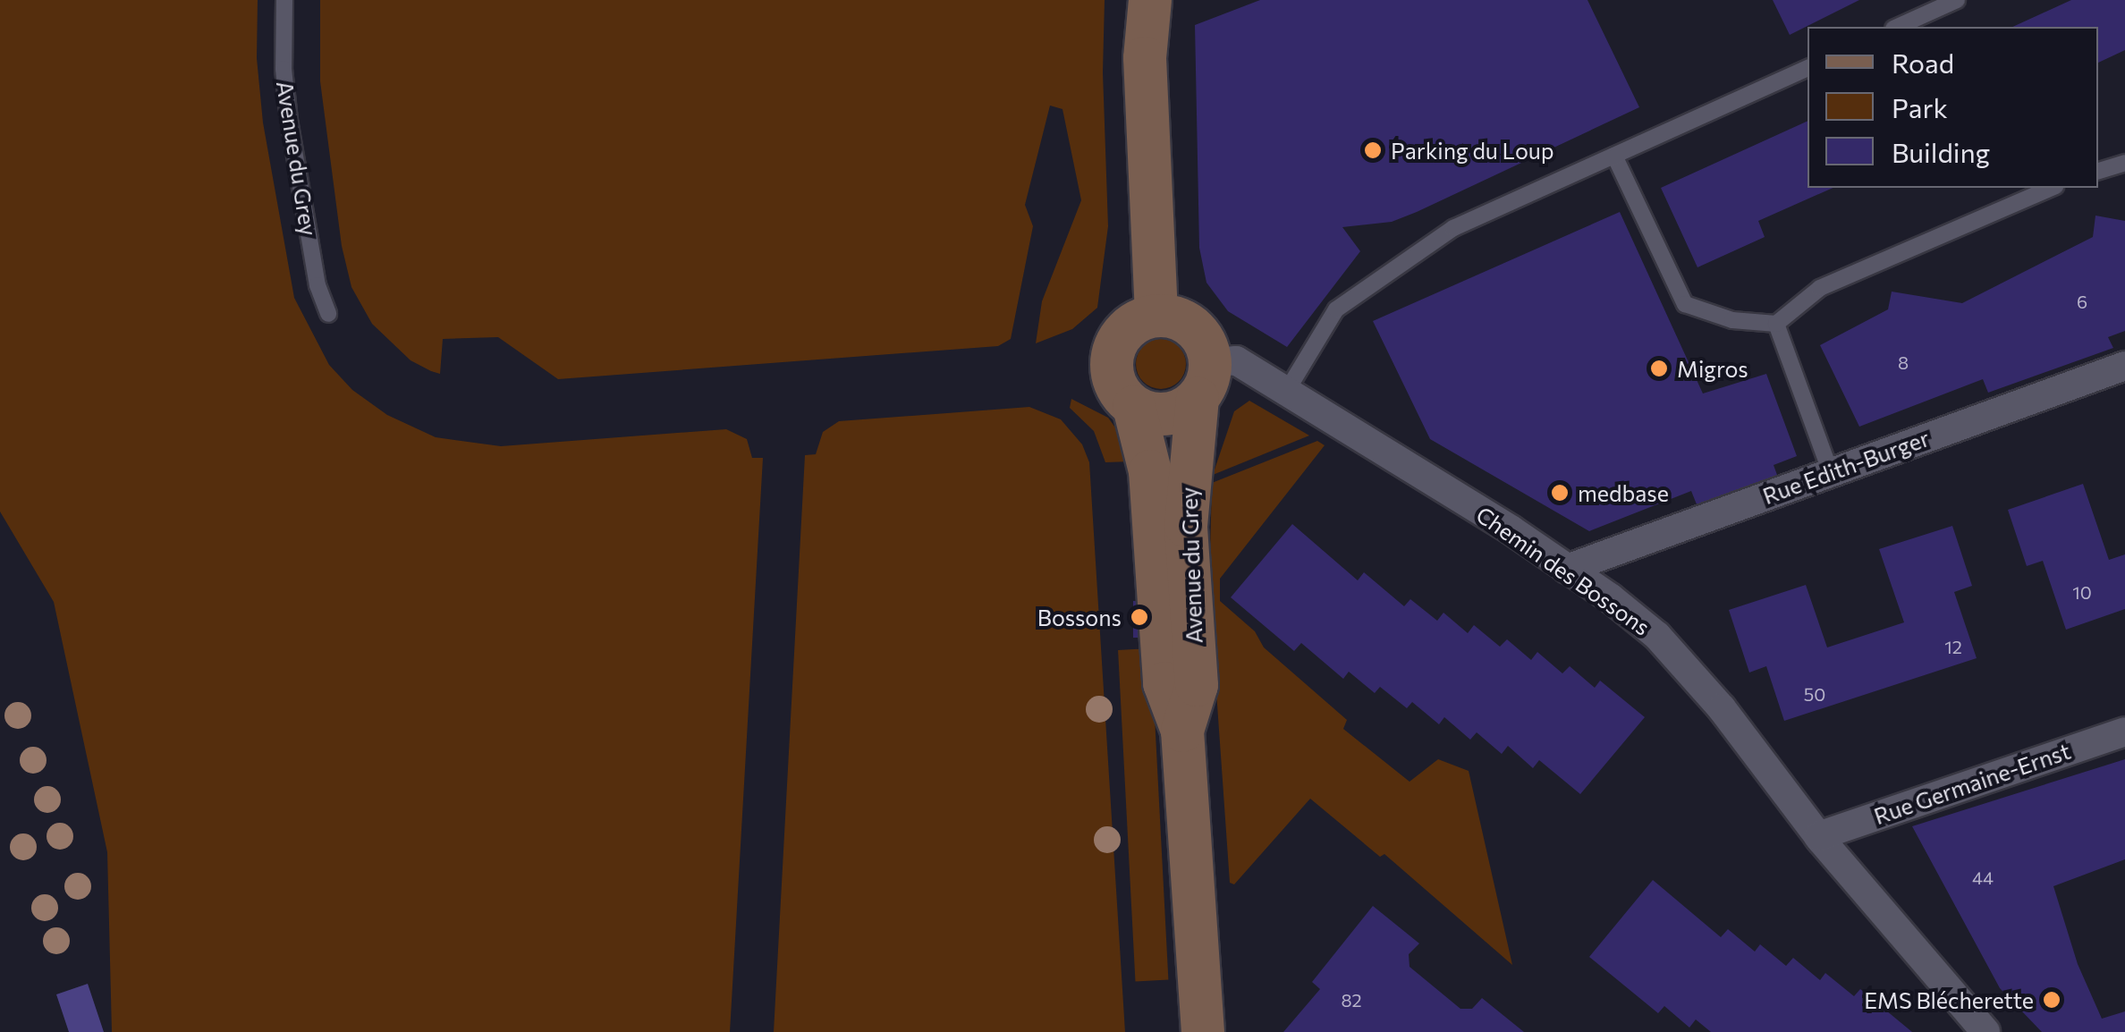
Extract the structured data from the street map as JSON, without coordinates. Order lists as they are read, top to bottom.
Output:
{
  "streets": {
    "street": [
      "Avenue du Grey",
      "Rue Edith-Burger",
      "Chemin des Bossons",
      "Rue Germaine-Ernst"
    ]
  },
  "crossings": [
    ["Avenue du Grey", "Chemin des Bossons"],
    ["Rue Edith-Burger", "Chemin des Bossons"],
    ["Chemin des Bossons", "Rue Germaine-Ernst"]
  ],
  "places": [
    "Parking du Loup",
    "Migros",
    "medbase",
    "Bossons",
    "EMS Blécherette"
  ],
  "house_numbers": [
    "6",
    "8",
    "10",
    "12",
    "50",
    "44",
    "82"
  ],
  "legend": ["Road", "Park", "Building"]
}
